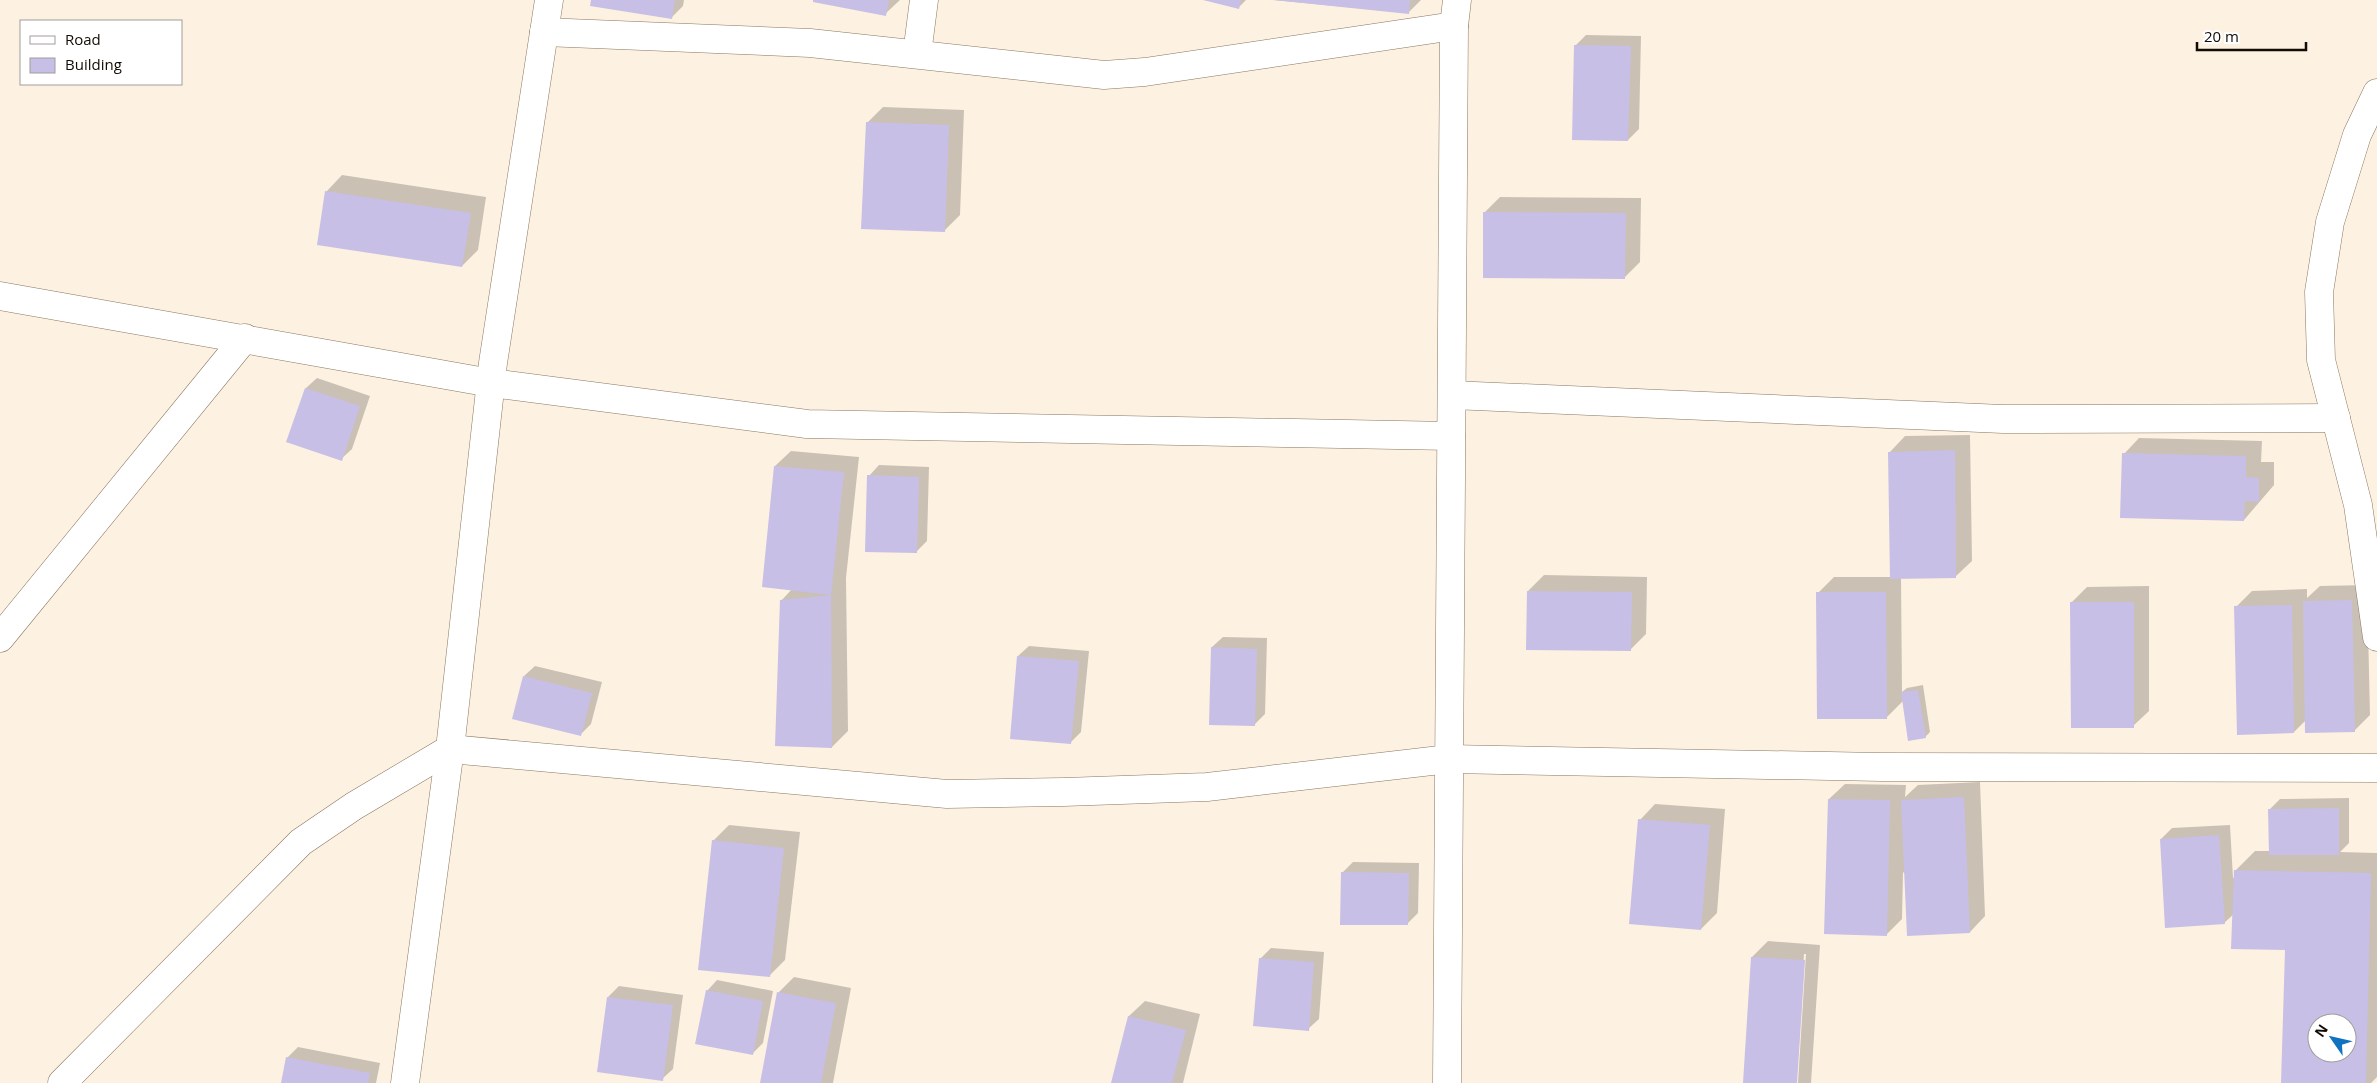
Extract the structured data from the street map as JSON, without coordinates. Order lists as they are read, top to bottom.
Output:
{
  "legend": ["Road", "Building"],
  "scale_bar": "20 m",
  "north": "top left"
}
